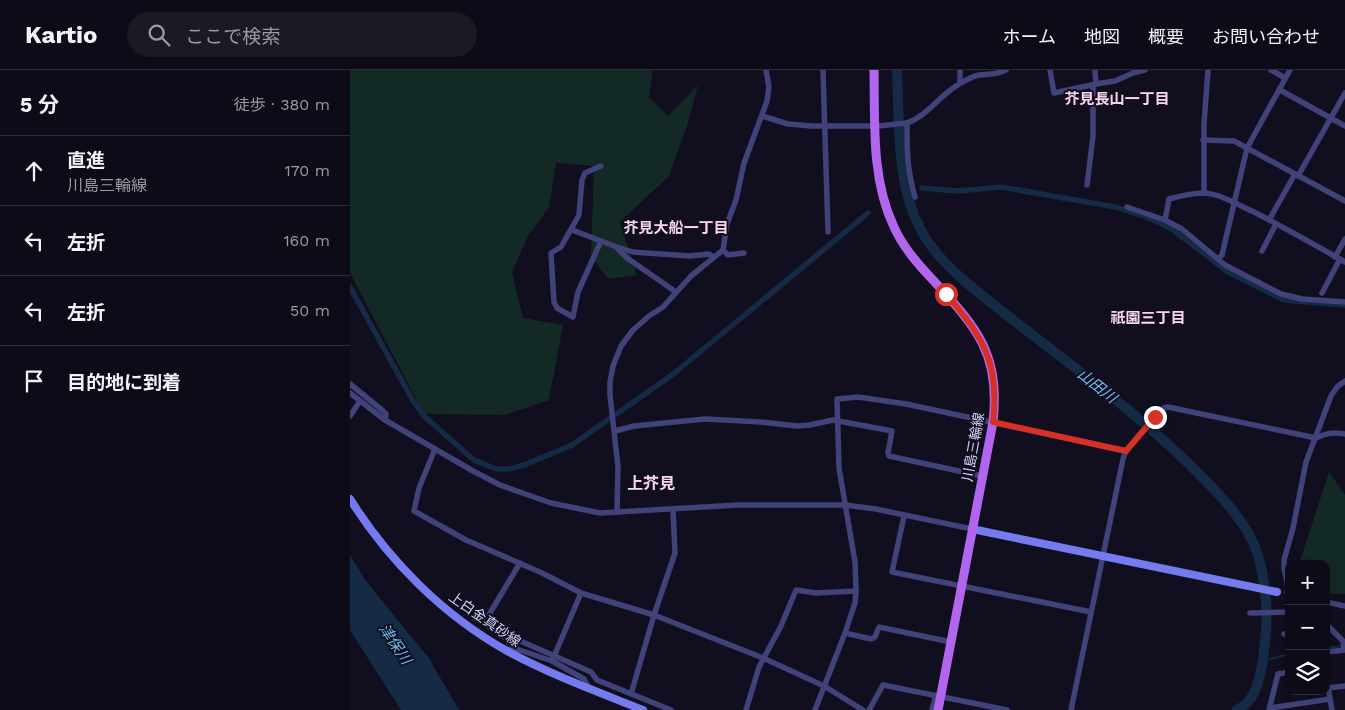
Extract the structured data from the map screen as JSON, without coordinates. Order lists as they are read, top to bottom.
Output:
{
  "streets": {
    "main road": ["川島三輪線", "上白金真砂線"]
  },
  "districts": [
    "芥見長山一丁目",
    "芥見大船一丁目",
    "祇園三丁目",
    "上芥見"
  ],
  "water": ["山田川", "津保川"],
  "page": {
    "header": "Kartio",
    "search": "ここで検索",
    "nav": [
      "ホーム",
      "地図",
      "概要",
      "お問い合わせ"
    ],
    "heading": ["5 分", "徒歩 · 380 m"],
    "list": [
      ["直進", "川島三輪線", "170 m"],
      ["左折", "160 m"],
      ["左折", "50 m"],
      "目的地に到着"
    ],
    "map_buttons": ["+", "−"]
  }
}
